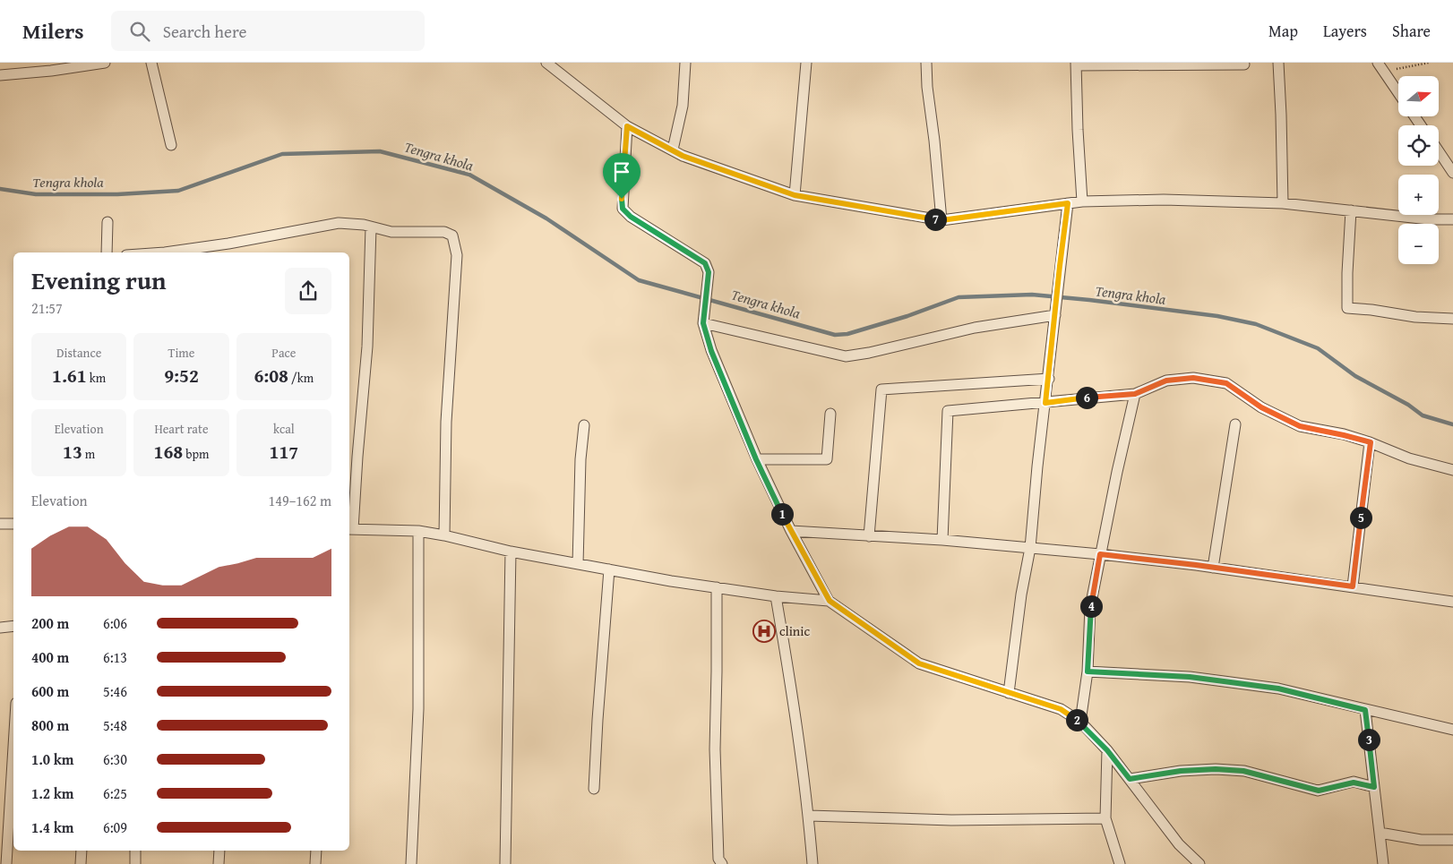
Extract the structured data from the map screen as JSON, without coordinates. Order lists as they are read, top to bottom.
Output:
{
  "water": ["Tengra khola"],
  "places": {
    "hospital": ["clinic"]
  },
  "north": "right",
  "page": {
    "header": "Milers",
    "search": "Search here",
    "nav": ["Map", "Layers", "Share"],
    "map_buttons": ["+", "−"],
    "pins": [
      "7",
      "6",
      "1",
      "5",
      "4",
      "2",
      "3"
    ],
    "heading": ["Evening run", "21:57"],
    "stats": [
      ["Distance", "1.61 km"],
      ["Time", "9:52"],
      ["Pace", "6:08 /km"],
      ["Elevation", "13 m"],
      ["Heart rate", "168 bpm"],
      ["kcal", "117"]
    ],
    "chart": ["Elevation", "149–162 m"],
    "list": [
      {
        "name": "200 m",
        "note": "6:06"
      },
      {
        "name": "400 m",
        "note": "6:13"
      },
      {
        "name": "600 m",
        "note": "5:46"
      },
      {
        "name": "800 m",
        "note": "5:48"
      },
      {
        "name": "1.0 km",
        "note": "6:30"
      },
      {
        "name": "1.2 km",
        "note": "6:25"
      },
      {
        "name": "1.4 km",
        "note": "6:09"
      }
    ]
  }
}
